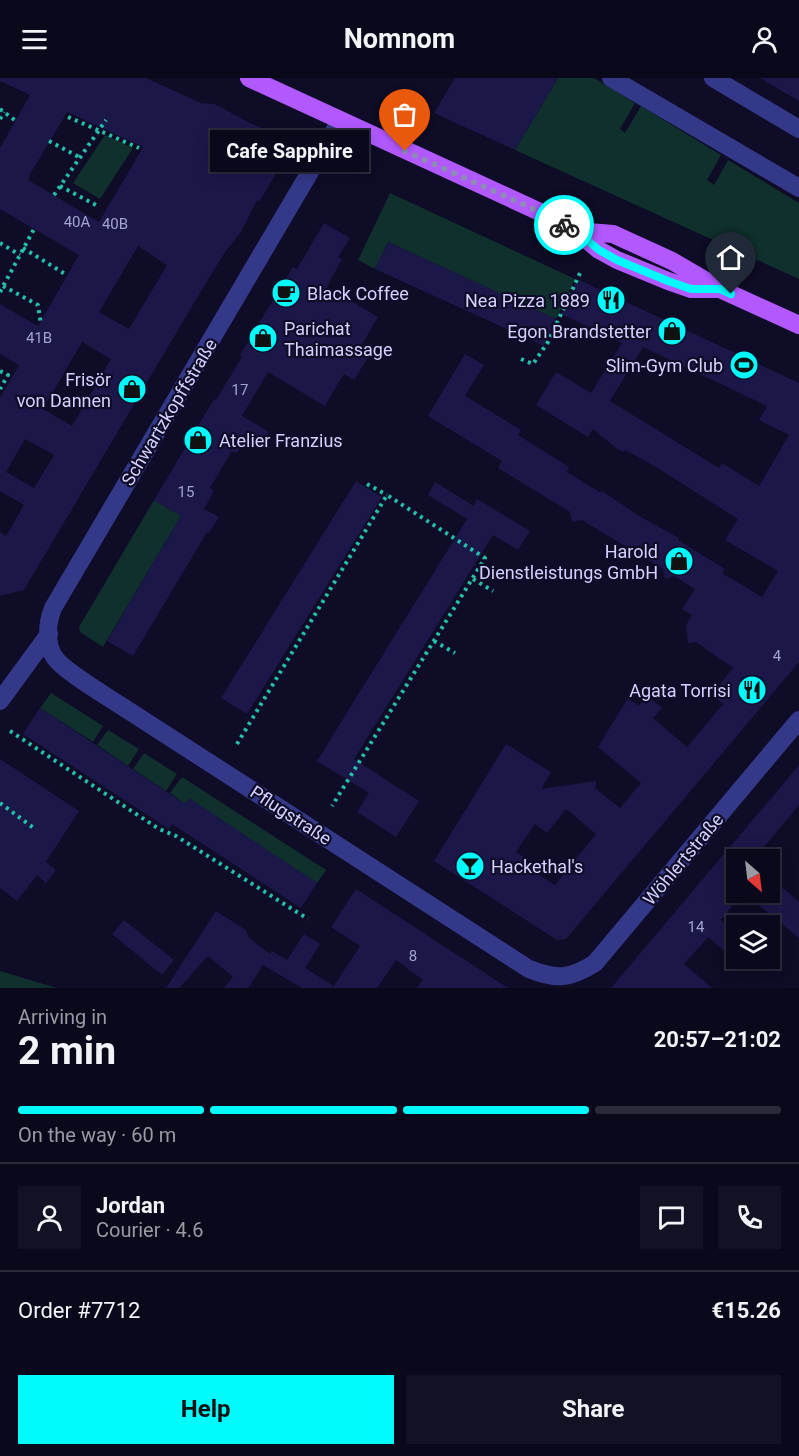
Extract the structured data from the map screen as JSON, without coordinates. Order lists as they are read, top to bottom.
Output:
{
  "streets": {
    "street": ["Schwartzkopffstraße", "Pflugstraße", "Wöhlertstraße"]
  },
  "crossings": [
    ["Schwartzkopffstraße", "Pflugstraße"],
    ["Pflugstraße", "Wöhlertstraße"]
  ],
  "places": {
    "other": ["Cafe Sapphire"],
    "cafe": ["Black Coffee"],
    "restaurant": ["Nea Pizza 1889", "Agata Torrisi"],
    "shop": [
      "Egon Brandstetter",
      "Parichat Thaimassage",
      "Frisör von Dannen",
      "Atelier Franzius",
      "Harold Dienstleistungs GmbH"
    ],
    "sports": ["Slim-Gym Club"],
    "bar": ["Hackethal's"]
  },
  "house_numbers": [
    "40A",
    "40B",
    "41B",
    "17",
    "15",
    "4",
    "14",
    "8"
  ],
  "north": "bottom right",
  "page": {
    "header": "Nomnom",
    "bubble": "Cafe Sapphire",
    "heading": ["2 min", "Arriving in", "20:57–21:02"],
    "panel": [
      "Jordan",
      "Courier · 4.6",
      "Order #7712",
      "€15.26"
    ],
    "bar": "On the way · 60 m",
    "buttons": ["Help", "Share"]
  }
}
